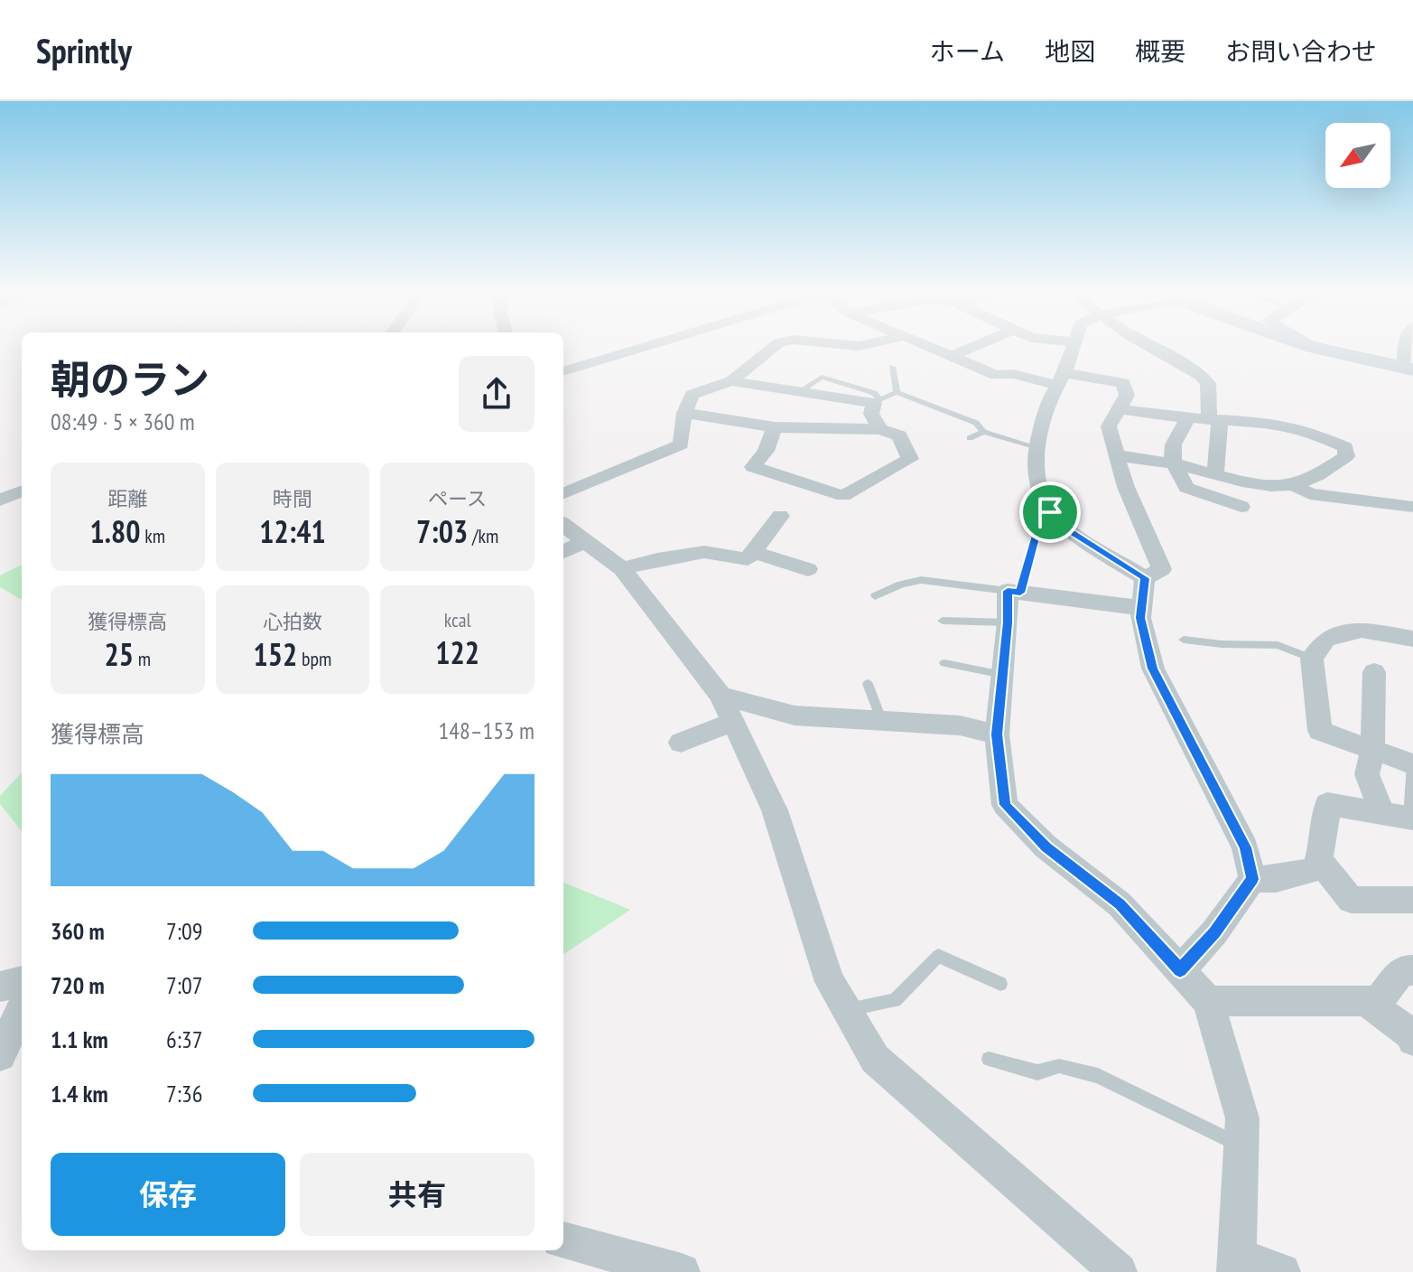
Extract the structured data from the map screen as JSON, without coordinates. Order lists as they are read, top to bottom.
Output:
{
  "north": "bottom left",
  "page": {
    "header": "Sprintly",
    "nav": [
      "ホーム",
      "地図",
      "概要",
      "お問い合わせ"
    ],
    "heading": ["朝のラン", "08:49 · 5 × 360 m"],
    "stats": [
      ["距離", "1.80 km"],
      ["時間", "12:41"],
      ["ペース", "7:03 /km"],
      ["獲得標高", "25 m"],
      ["心拍数", "152 bpm"],
      ["kcal", "122"]
    ],
    "chart": ["獲得標高", "148–153 m"],
    "list": [
      {
        "name": "360 m",
        "note": "7:09"
      },
      {
        "name": "720 m",
        "note": "7:07"
      },
      {
        "name": "1.1 km",
        "note": "6:37"
      },
      {
        "name": "1.4 km",
        "note": "7:36"
      }
    ],
    "buttons": ["保存", "共有"]
  }
}
